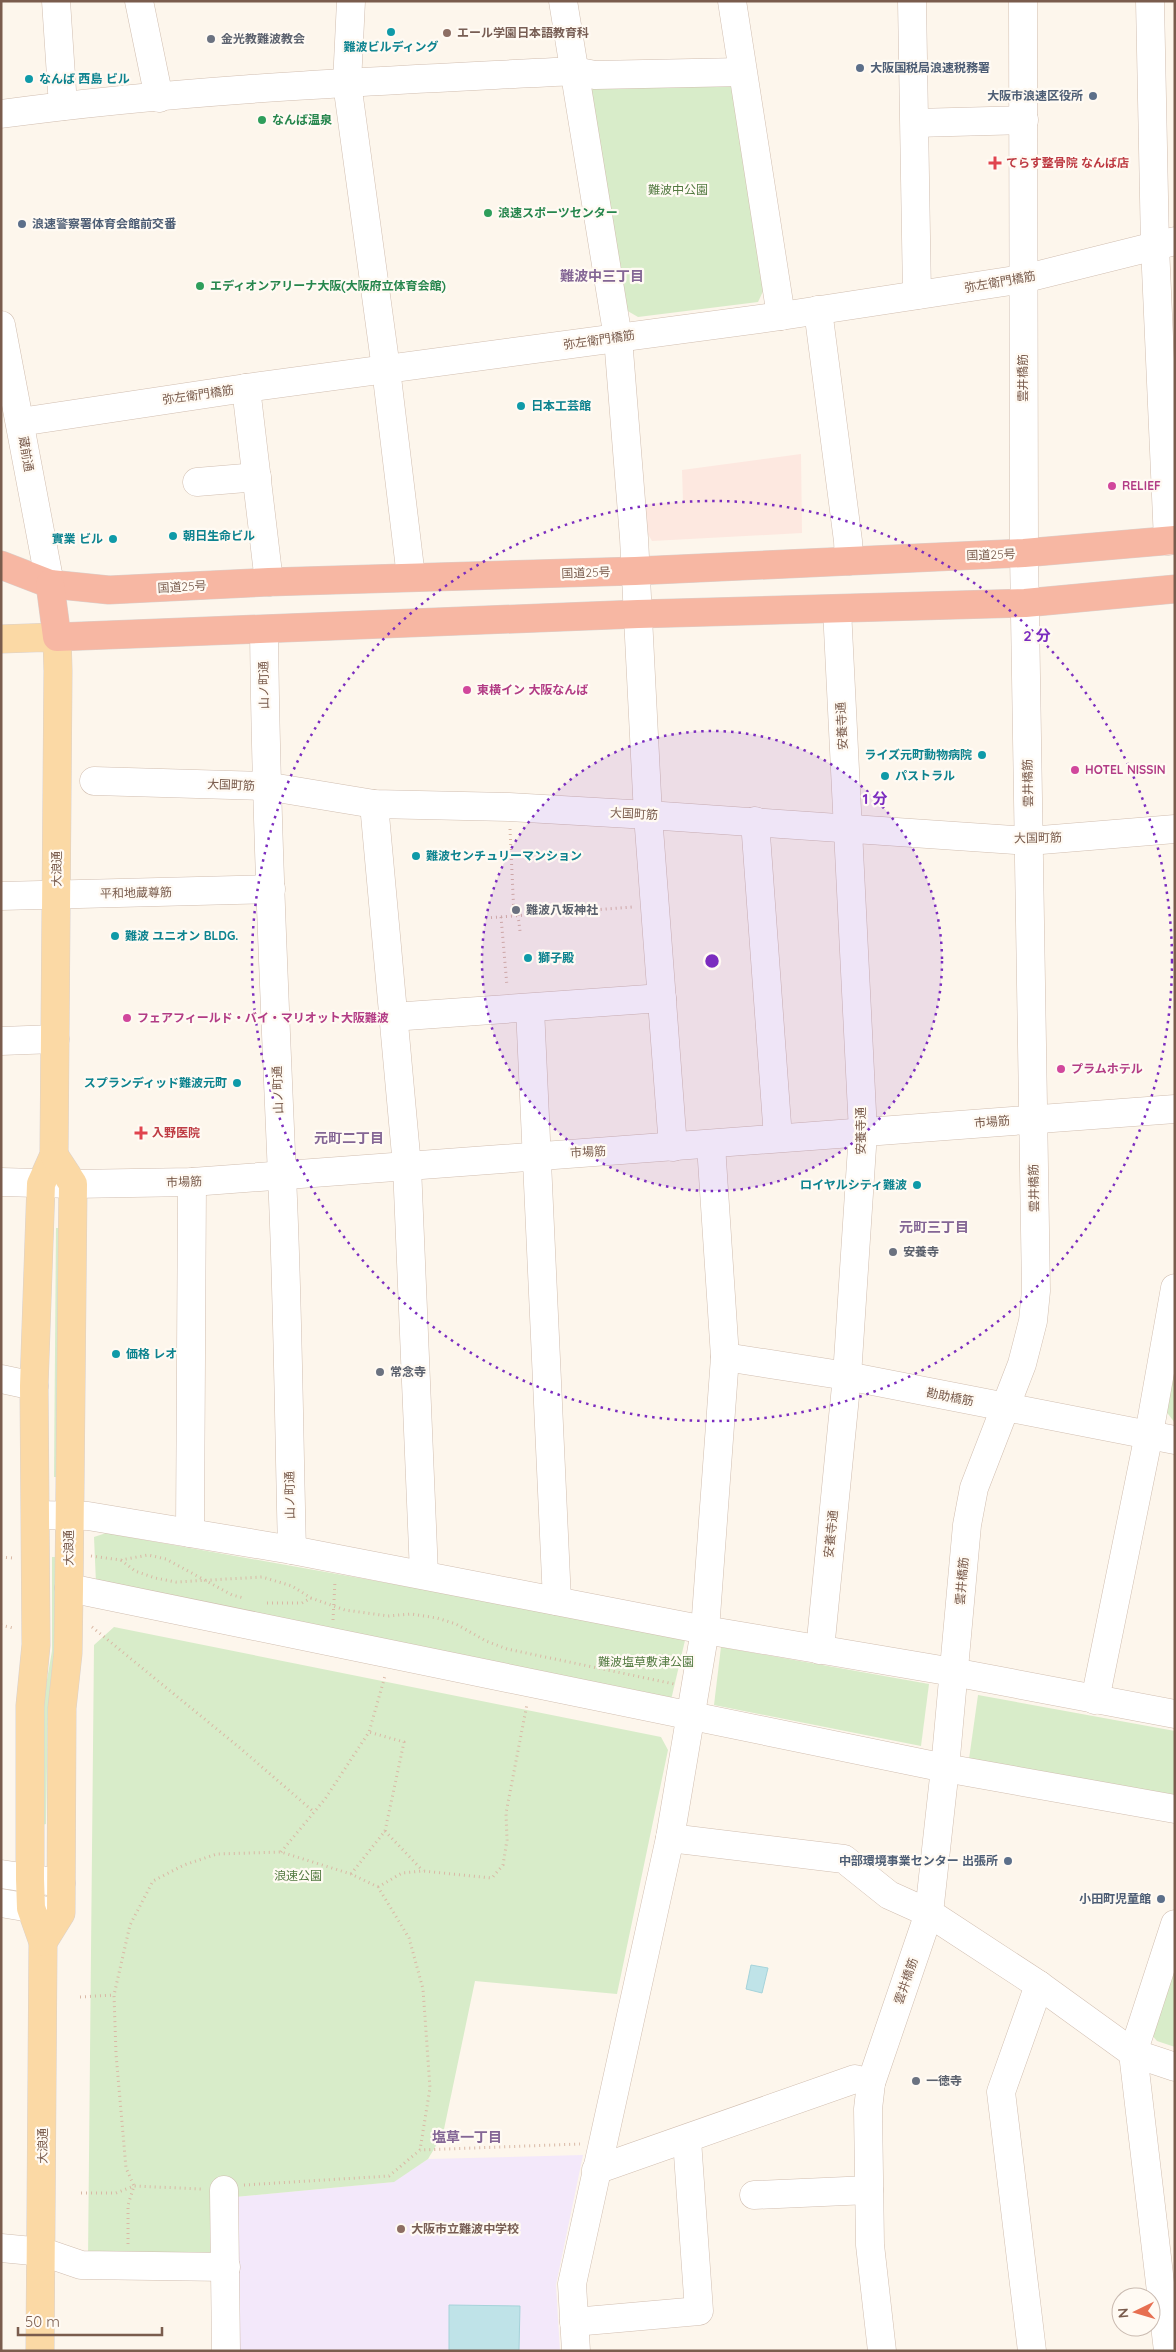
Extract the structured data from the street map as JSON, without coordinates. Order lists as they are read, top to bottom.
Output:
{
  "streets": {
    "highway": ["国道25号", "大浪通"],
    "street": [
      "弥左衛門橋筋",
      "雲井橋筋",
      "蔵前通",
      "山ノ町通",
      "安養寺通",
      "大国町筋",
      "平和地蔵尊筋",
      "市場筋",
      "勘助橋筋"
    ]
  },
  "crossings": [
    ["弥左衛門橋筋", "雲井橋筋"],
    ["弥左衛門橋筋", "蔵前通"],
    ["雲井橋筋", "国道25号"],
    ["雲井橋筋", "大国町筋"],
    ["雲井橋筋", "市場筋"],
    ["雲井橋筋", "勘助橋筋"],
    ["蔵前通", "国道25号"],
    ["蔵前通", "大浪通"],
    ["国道25号", "大浪通"],
    ["山ノ町通", "大国町筋"],
    ["山ノ町通", "平和地蔵尊筋"],
    ["山ノ町通", "市場筋"],
    ["安養寺通", "大国町筋"],
    ["安養寺通", "市場筋"],
    ["安養寺通", "勘助橋筋"],
    ["大浪通", "平和地蔵尊筋"],
    ["大浪通", "市場筋"]
  ],
  "districts": [
    "難波中三丁目",
    "元町二丁目",
    "元町三丁目",
    "塩草一丁目"
  ],
  "parks": ["難波中公園", "難波塩草敷津公園", "浪速公園"],
  "places": {
    "other": [
      "難波ビルディング",
      "エール学園日本語教育科",
      "金光教難波教会",
      "大阪国税局浪速税務署",
      "なんば 西島 ビル",
      "大阪市浪速区役所",
      "なんば温泉",
      "浪速スポーツセンター",
      "浪速警察署体育会館前交番",
      "エディオンアリーナ大阪(大阪府立体育会館)",
      "日本工芸館",
      "RELIEF",
      "朝日生命ビル",
      "實業 ビル",
      "東横イン 大阪なんば",
      "ライズ元町動物病院",
      "HOTEL NISSIN",
      "パストラル",
      "難波センチュリーマンション",
      "難波八坂神社",
      "難波 ユニオン BLDG.",
      "獅子殿",
      "フェアフィールド・バイ・マリオット大阪難波",
      "プラムホテル",
      "スプランディッド難波元町",
      "ロイヤルシティ難波",
      "安養寺",
      "価格 レオ",
      "常念寺",
      "中部環境事業センター 出張所",
      "小田町児童館",
      "一徳寺",
      "大阪市立難波中学校"
    ],
    "health": ["てらす整骨院 なんば店", "入野医院"]
  },
  "scale_bar": "50 m",
  "north": "left",
  "rings": ["2 分", "1 分"]
}
